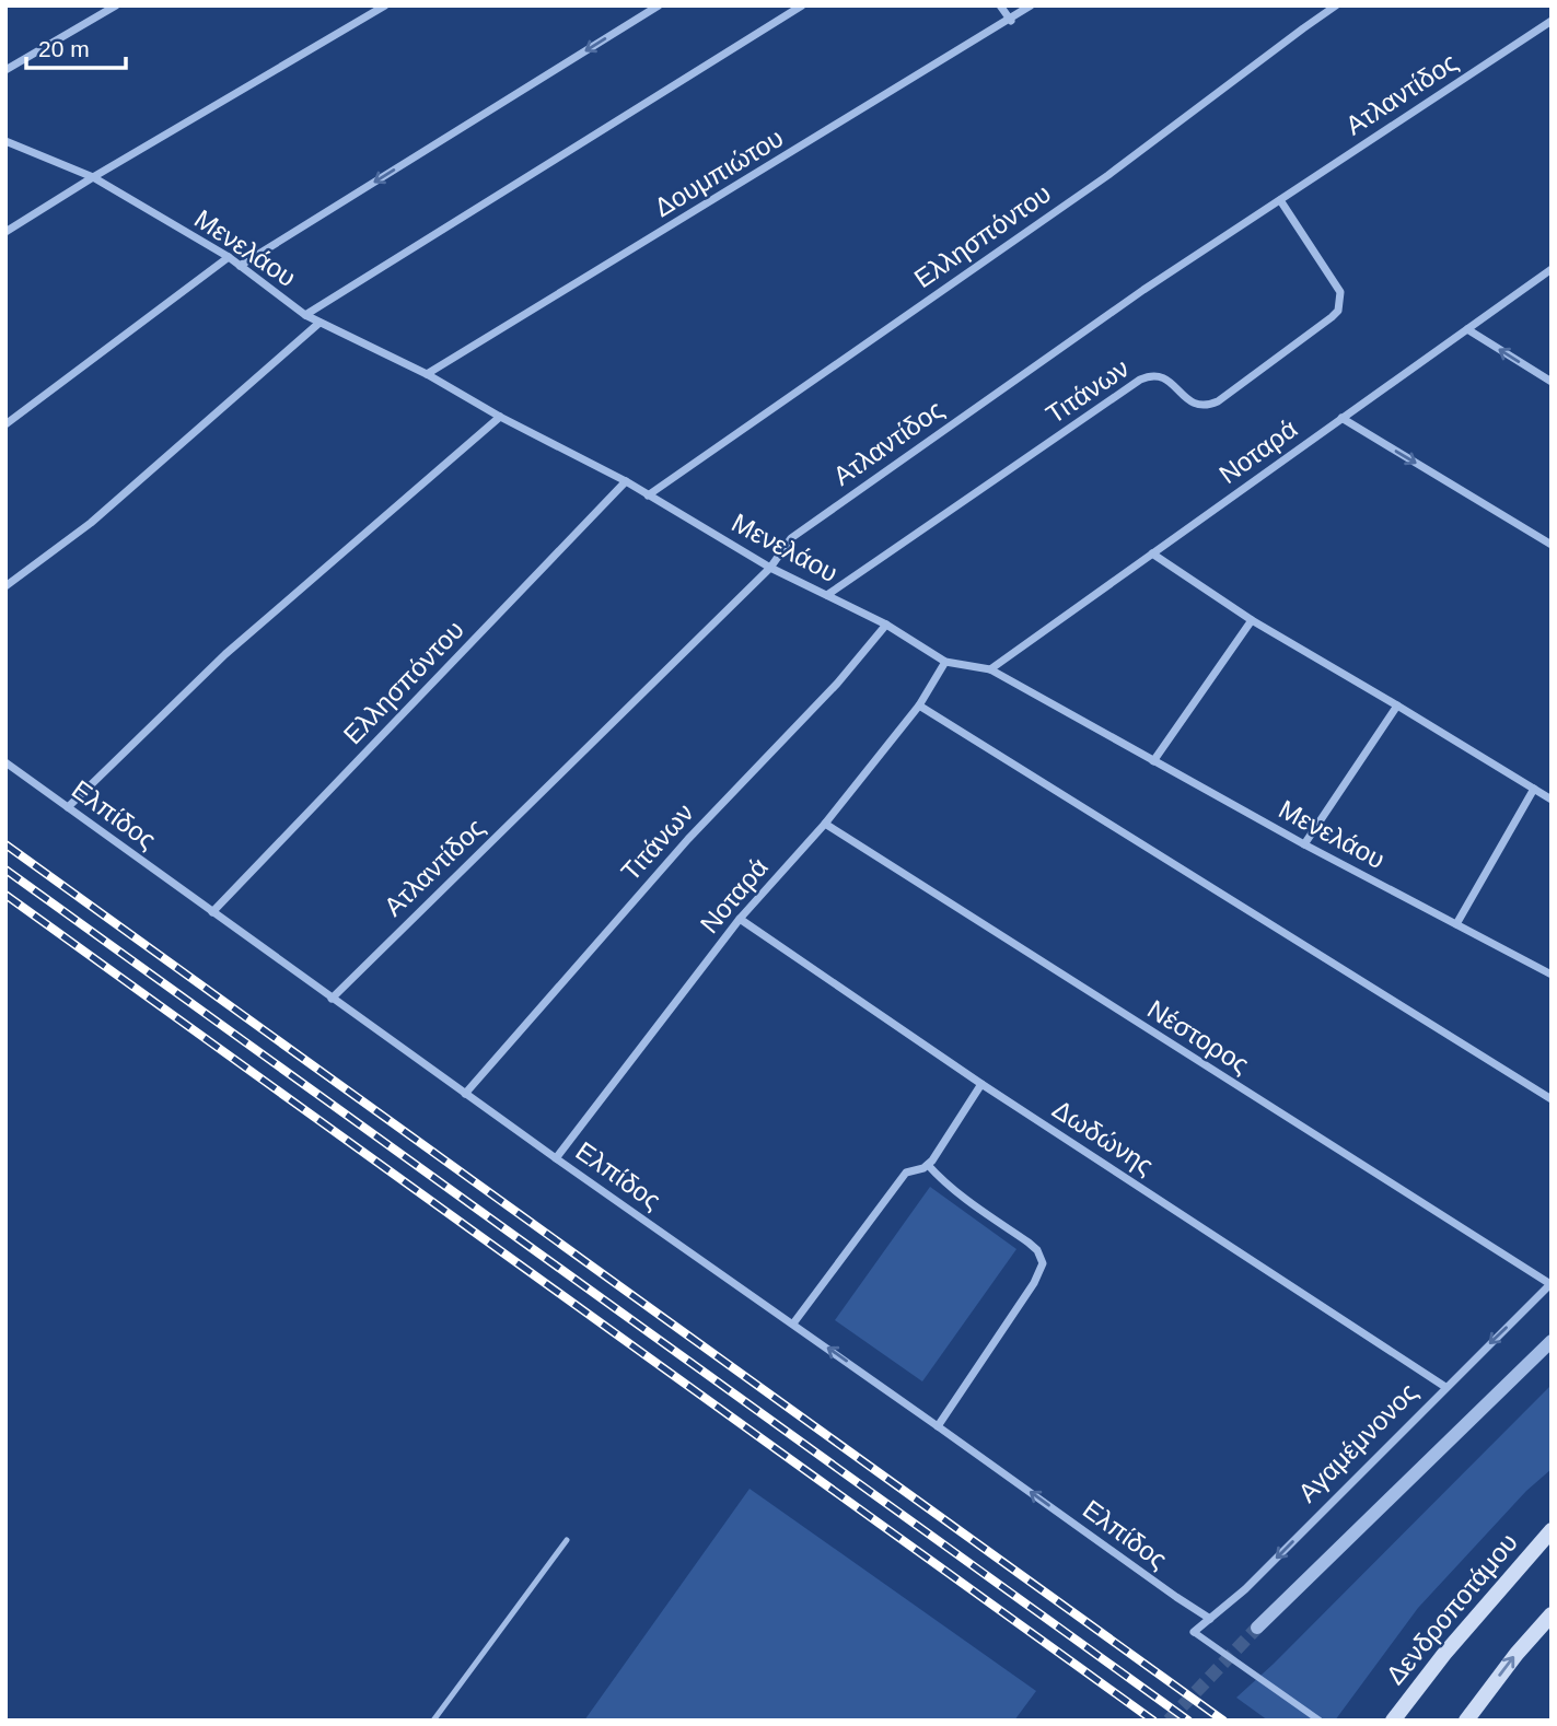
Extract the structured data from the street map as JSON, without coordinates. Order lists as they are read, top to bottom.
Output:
{
  "streets": {
    "main road": ["Δενδροποτάμου"],
    "street": [
      "Ατλαντίδος",
      "Δουμπιώτου",
      "Ελλησπόντου",
      "Μενελάου",
      "Τιτάνων",
      "Νοταρά",
      "Ελπίδος",
      "Νέστορος",
      "Δωδώνης",
      "Αγαμέμνονος"
    ]
  },
  "crossings": [
    ["Ατλαντίδος", "Μενελάου"],
    ["Ατλαντίδος", "Τιτάνων"],
    ["Ατλαντίδος", "Ελπίδος"],
    ["Δουμπιώτου", "Μενελάου"],
    ["Ελλησπόντου", "Μενελάου"],
    ["Ελλησπόντου", "Ελπίδος"],
    ["Μενελάου", "Τιτάνων"],
    ["Μενελάου", "Νοταρά"],
    ["Τιτάνων", "Ελπίδος"],
    ["Νοταρά", "Ελπίδος"],
    ["Νοταρά", "Νέστορος"],
    ["Νοταρά", "Δωδώνης"],
    ["Ελπίδος", "Αγαμέμνονος"],
    ["Νέστορος", "Αγαμέμνονος"],
    ["Δωδώνης", "Αγαμέμνονος"]
  ],
  "scale_bar": "20 m"
}
